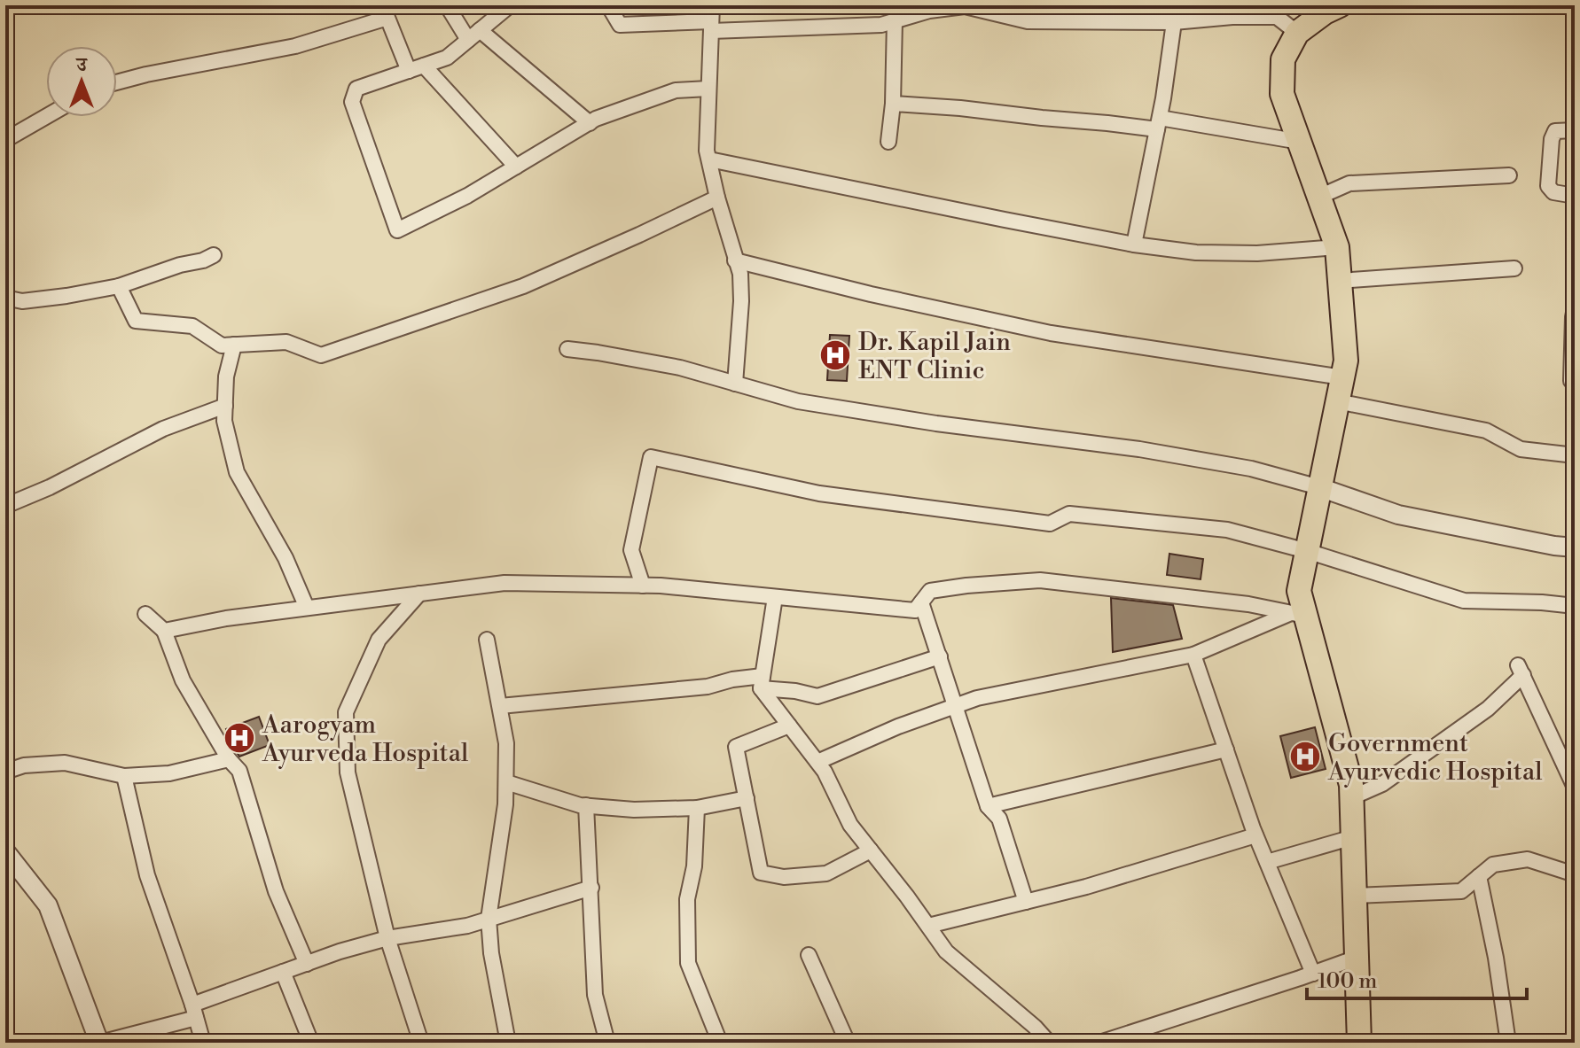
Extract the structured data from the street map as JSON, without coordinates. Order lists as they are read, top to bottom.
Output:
{
  "places": {
    "hospital": ["Dr. Kapil Jain ENT Clinic", "Aarogyam Ayurveda Hospital", "Government Ayurvedic Hospital"]
  },
  "scale_bar": "100 m",
  "north": "top"
}
